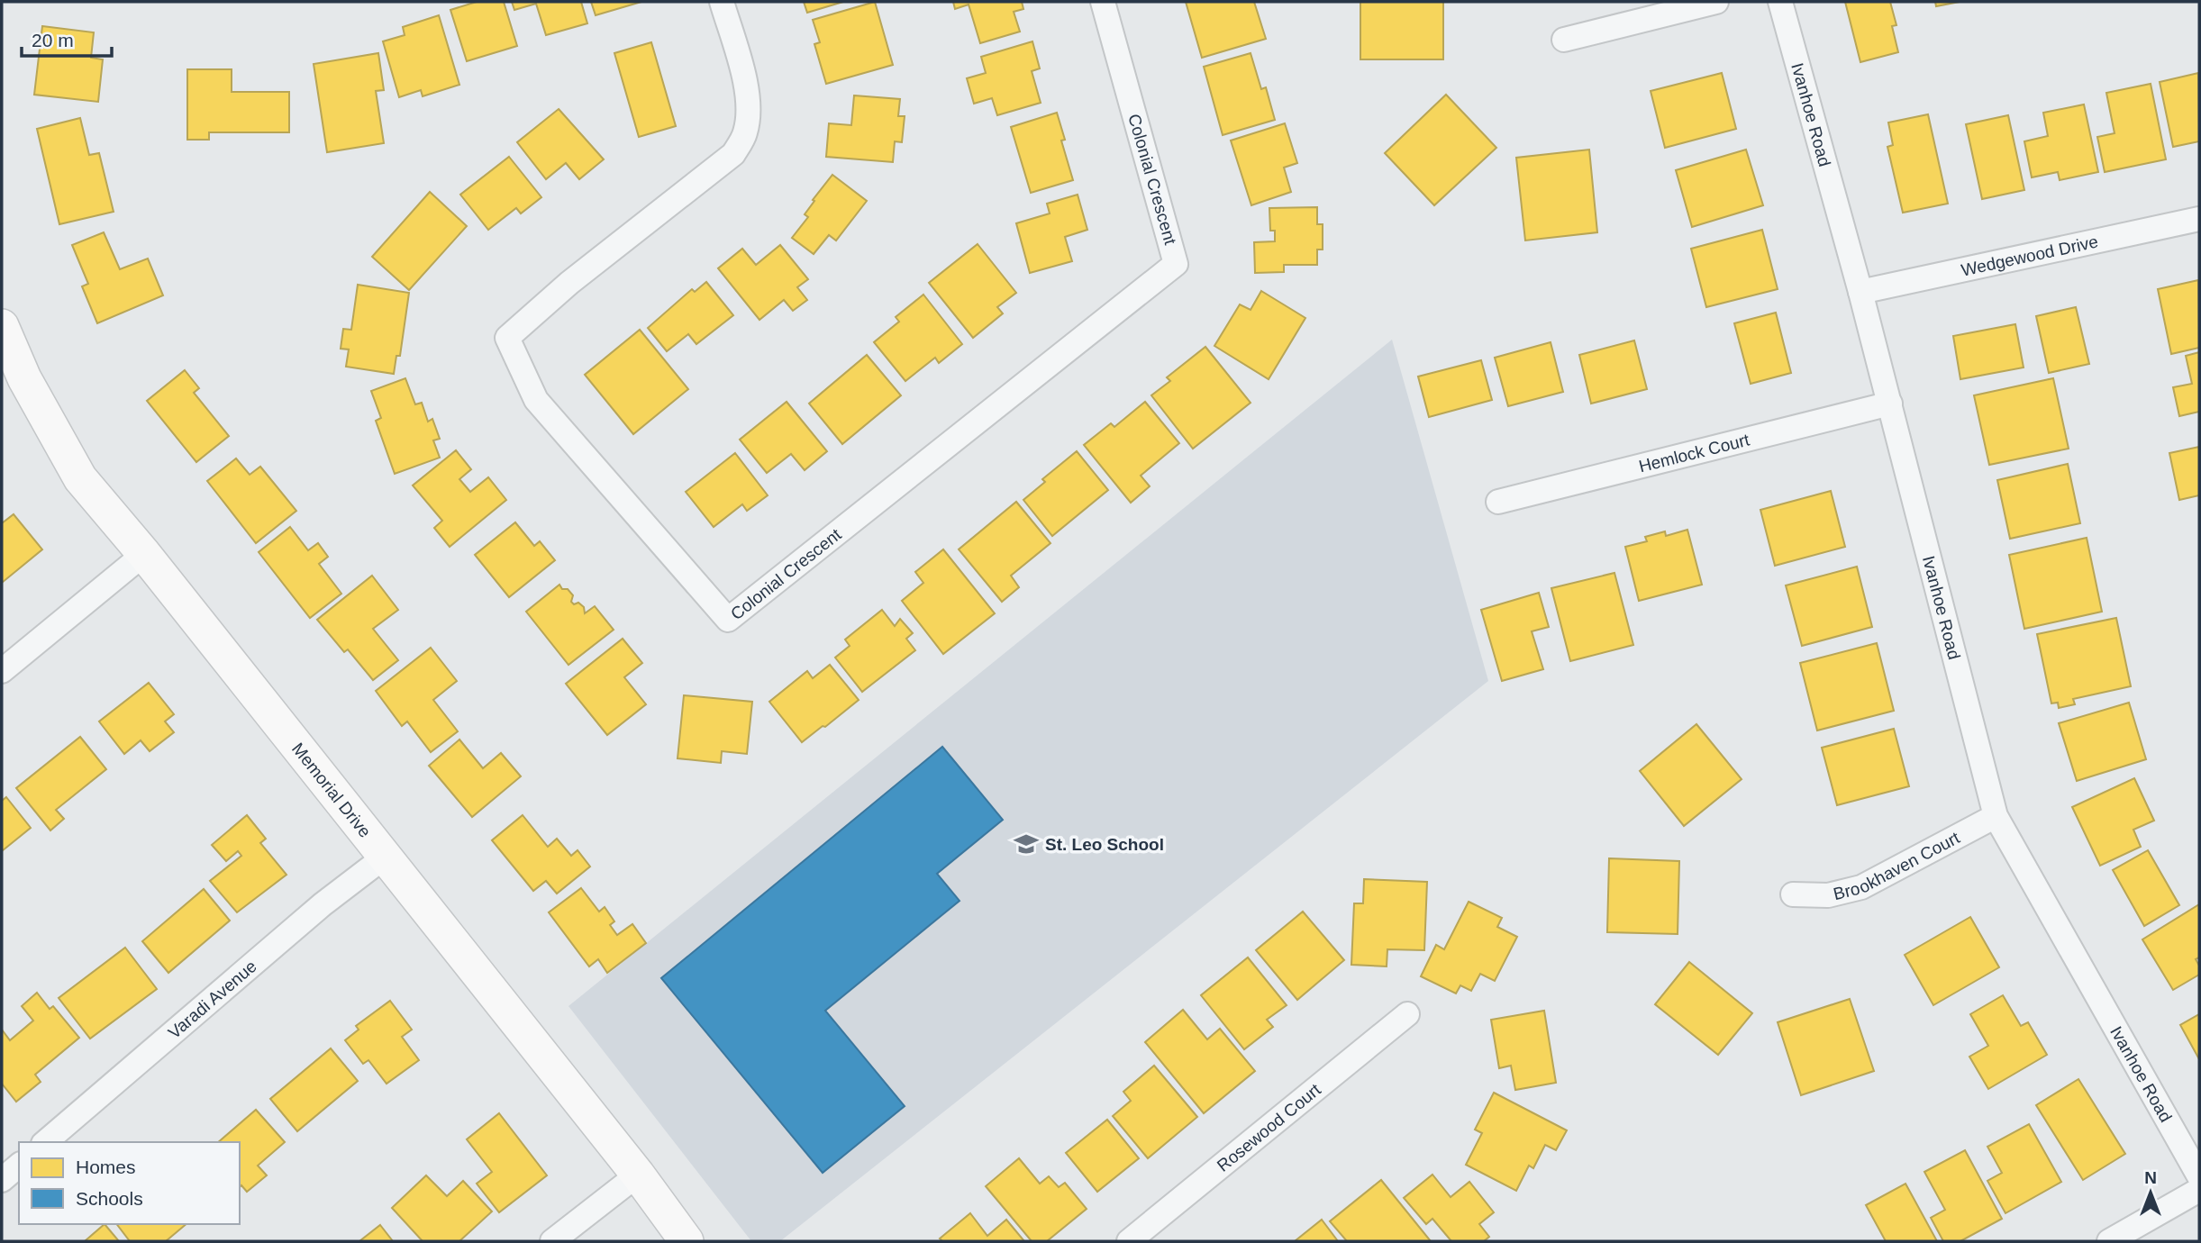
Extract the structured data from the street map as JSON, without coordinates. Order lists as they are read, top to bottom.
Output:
{
  "streets": {
    "main road": ["Memorial Drive"],
    "street": [
      "Ivanhoe Road",
      "Colonial Crescent",
      "Wedgewood Drive",
      "Hemlock Court",
      "Brookhaven Court",
      "Varadi Avenue",
      "Rosewood Court"
    ]
  },
  "crossings": [
    ["Ivanhoe Road", "Wedgewood Drive"],
    ["Ivanhoe Road", "Hemlock Court"],
    ["Ivanhoe Road", "Brookhaven Court"],
    ["Memorial Drive", "Varadi Avenue"]
  ],
  "places": {
    "school or university": ["St. Leo School"]
  },
  "legend": ["Homes", "Schools"],
  "scale_bar": "20 m",
  "north": "top"
}
